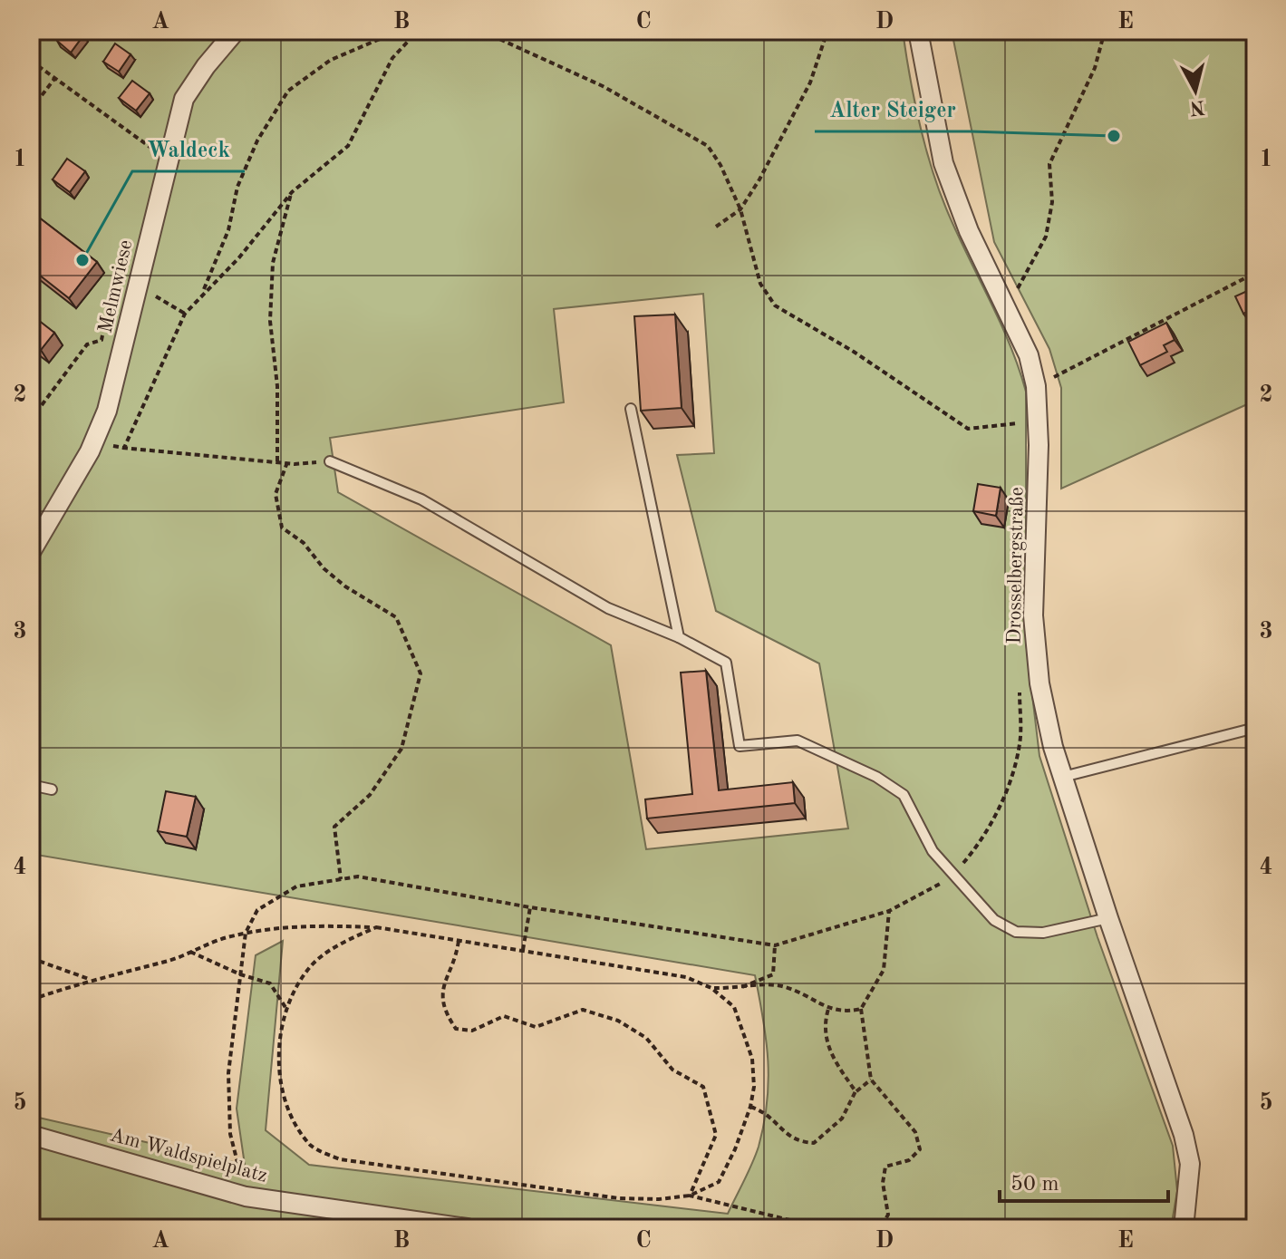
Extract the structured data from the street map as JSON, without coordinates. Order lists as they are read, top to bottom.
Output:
{
  "streets": {
    "street": ["Melmwiese", "Drosselbergstraße", "Am Waldspielplatz"]
  },
  "places": ["Alter Steiger", "Waldeck"],
  "scale_bar": "50 m",
  "north": "bottom",
  "grid": {
    "columns": [
      "A",
      "B",
      "C",
      "D",
      "E"
    ],
    "rows": [
      "1",
      "2",
      "3",
      "4",
      "5"
    ]
  }
}
